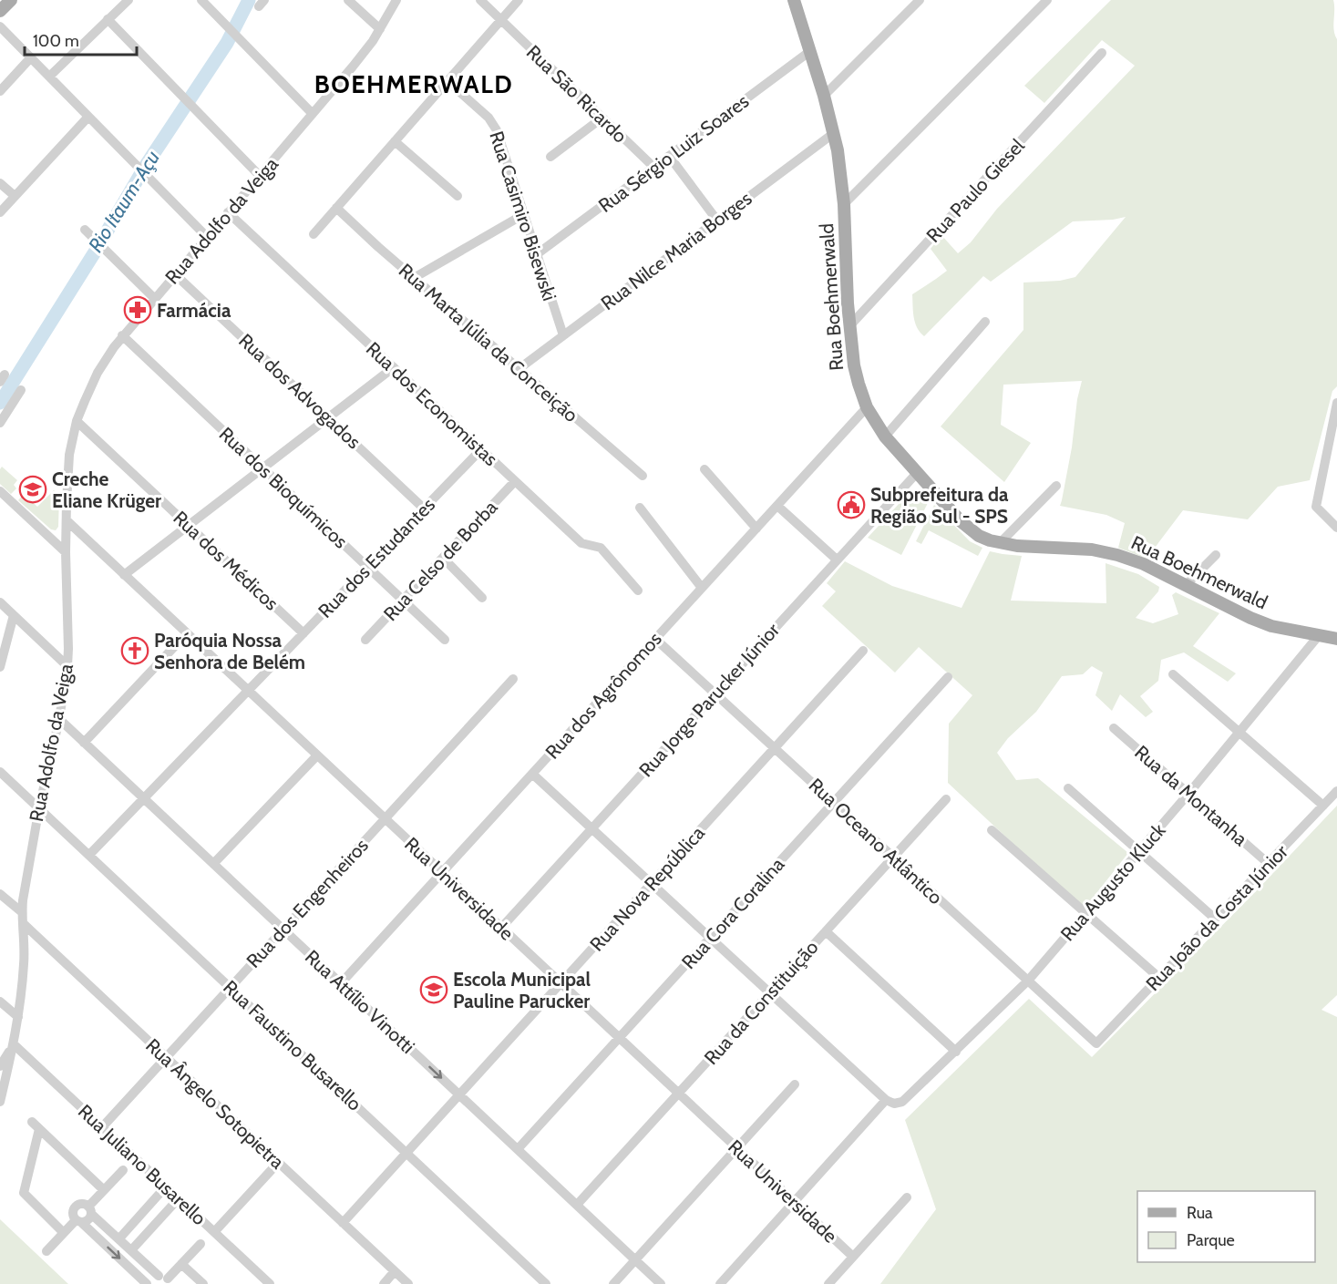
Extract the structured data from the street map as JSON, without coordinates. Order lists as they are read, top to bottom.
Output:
{
  "streets": {
    "main road": ["Rua Boehmerwald"],
    "street": [
      "Rua São Ricardo",
      "Rua Sérgio Luiz Soares",
      "Rua Paulo Giesel",
      "Rua Casimiro Bisewski",
      "Rua Adolfo da Veiga",
      "Rua Nilce Maria Borges",
      "Rua Marta Júlia da Conceição",
      "Rua dos Advogados",
      "Rua dos Economistas",
      "Rua dos Bioquímicos",
      "Rua dos Estudantes",
      "Rua dos Médicos",
      "Rua Celso de Borba",
      "Rua dos Agrônomos",
      "Rua Jorge Parucker Júnior",
      "Rua da Montanha",
      "Rua Oceano Atlântico",
      "Rua Augusto Kluck",
      "Rua Universidade",
      "Rua Nova República",
      "Rua dos Engenheiros",
      "Rua Cora Coralina",
      "Rua João da Costa Júnior",
      "Rua Attílio Vinotti",
      "Rua da Constituição",
      "Rua Faustino Busarello",
      "Rua Ângelo Sotopietra",
      "Rua Juliano Busarello"
    ]
  },
  "crossings": [
    ["Rua São Ricardo", "Rua Sérgio Luiz Soares"],
    ["Rua Sérgio Luiz Soares", "Rua Casimiro Bisewski"],
    ["Rua Sérgio Luiz Soares", "Rua Boehmerwald"],
    ["Rua Paulo Giesel", "Rua Boehmerwald"],
    ["Rua Casimiro Bisewski", "Rua Nilce Maria Borges"],
    ["Rua Adolfo da Veiga", "Rua dos Advogados"],
    ["Rua Adolfo da Veiga", "Rua dos Economistas"],
    ["Rua Adolfo da Veiga", "Rua dos Bioquímicos"],
    ["Rua Adolfo da Veiga", "Rua dos Médicos"],
    ["Rua Adolfo da Veiga", "Rua Universidade"],
    ["Rua Adolfo da Veiga", "Rua Attílio Vinotti"],
    ["Rua Adolfo da Veiga", "Rua Faustino Busarello"],
    ["Rua Adolfo da Veiga", "Rua Ângelo Sotopietra"],
    ["Rua Adolfo da Veiga", "Rua Juliano Busarello"],
    ["Rua Nilce Maria Borges", "Rua Boehmerwald"],
    ["Rua Nilce Maria Borges", "Rua Marta Júlia da Conceição"],
    ["Rua Boehmerwald", "Rua dos Agrônomos"],
    ["Rua Boehmerwald", "Rua Jorge Parucker Júnior"],
    ["Rua Boehmerwald", "Rua Augusto Kluck"],
    ["Rua dos Advogados", "Rua dos Estudantes"],
    ["Rua dos Economistas", "Rua dos Estudantes"],
    ["Rua dos Economistas", "Rua Celso de Borba"],
    ["Rua dos Bioquímicos", "Rua dos Estudantes"],
    ["Rua dos Bioquímicos", "Rua Celso de Borba"],
    ["Rua dos Estudantes", "Rua dos Médicos"],
    ["Rua dos Estudantes", "Rua Universidade"],
    ["Rua dos Estudantes", "Rua Attílio Vinotti"],
    ["Rua dos Estudantes", "Rua Faustino Busarello"],
    ["Rua dos Agrônomos", "Rua Oceano Atlântico"],
    ["Rua dos Agrônomos", "Rua Universidade"],
    ["Rua dos Agrônomos", "Rua Attílio Vinotti"],
    ["Rua Jorge Parucker Júnior", "Rua Oceano Atlântico"],
    ["Rua Jorge Parucker Júnior", "Rua Universidade"],
    ["Rua da Montanha", "Rua Augusto Kluck"],
    ["Rua da Montanha", "Rua João da Costa Júnior"],
    ["Rua Oceano Atlântico", "Rua Augusto Kluck"],
    ["Rua Oceano Atlântico", "Rua Nova República"],
    ["Rua Oceano Atlântico", "Rua Cora Coralina"],
    ["Rua Oceano Atlântico", "Rua João da Costa Júnior"],
    ["Rua Oceano Atlântico", "Rua da Constituição"],
    ["Rua Universidade", "Rua Nova República"],
    ["Rua Universidade", "Rua dos Engenheiros"],
    ["Rua Universidade", "Rua Cora Coralina"],
    ["Rua Universidade", "Rua da Constituição"],
    ["Rua Nova República", "Rua Attílio Vinotti"],
    ["Rua Nova República", "Rua Faustino Busarello"],
    ["Rua Nova República", "Rua Ângelo Sotopietra"],
    ["Rua dos Engenheiros", "Rua Attílio Vinotti"],
    ["Rua dos Engenheiros", "Rua Faustino Busarello"],
    ["Rua dos Engenheiros", "Rua Ângelo Sotopietra"],
    ["Rua dos Engenheiros", "Rua Juliano Busarello"],
    ["Rua Cora Coralina", "Rua Attílio Vinotti"],
    ["Rua Attílio Vinotti", "Rua da Constituição"]
  ],
  "districts": ["BOEHMERWALD"],
  "water": ["Rio Itaum-Açu"],
  "places": {
    "pharmacy": ["Farmácia"],
    "school or university": ["Creche Eliane Krüger", "Escola Municipal Pauline Parucker"],
    "public building": ["Subprefeitura da Região Sul - SPS"],
    "church": ["Paróquia Nossa Senhora de Belém"]
  },
  "legend": ["Rua", "Parque"],
  "scale_bar": "100 m"
}
